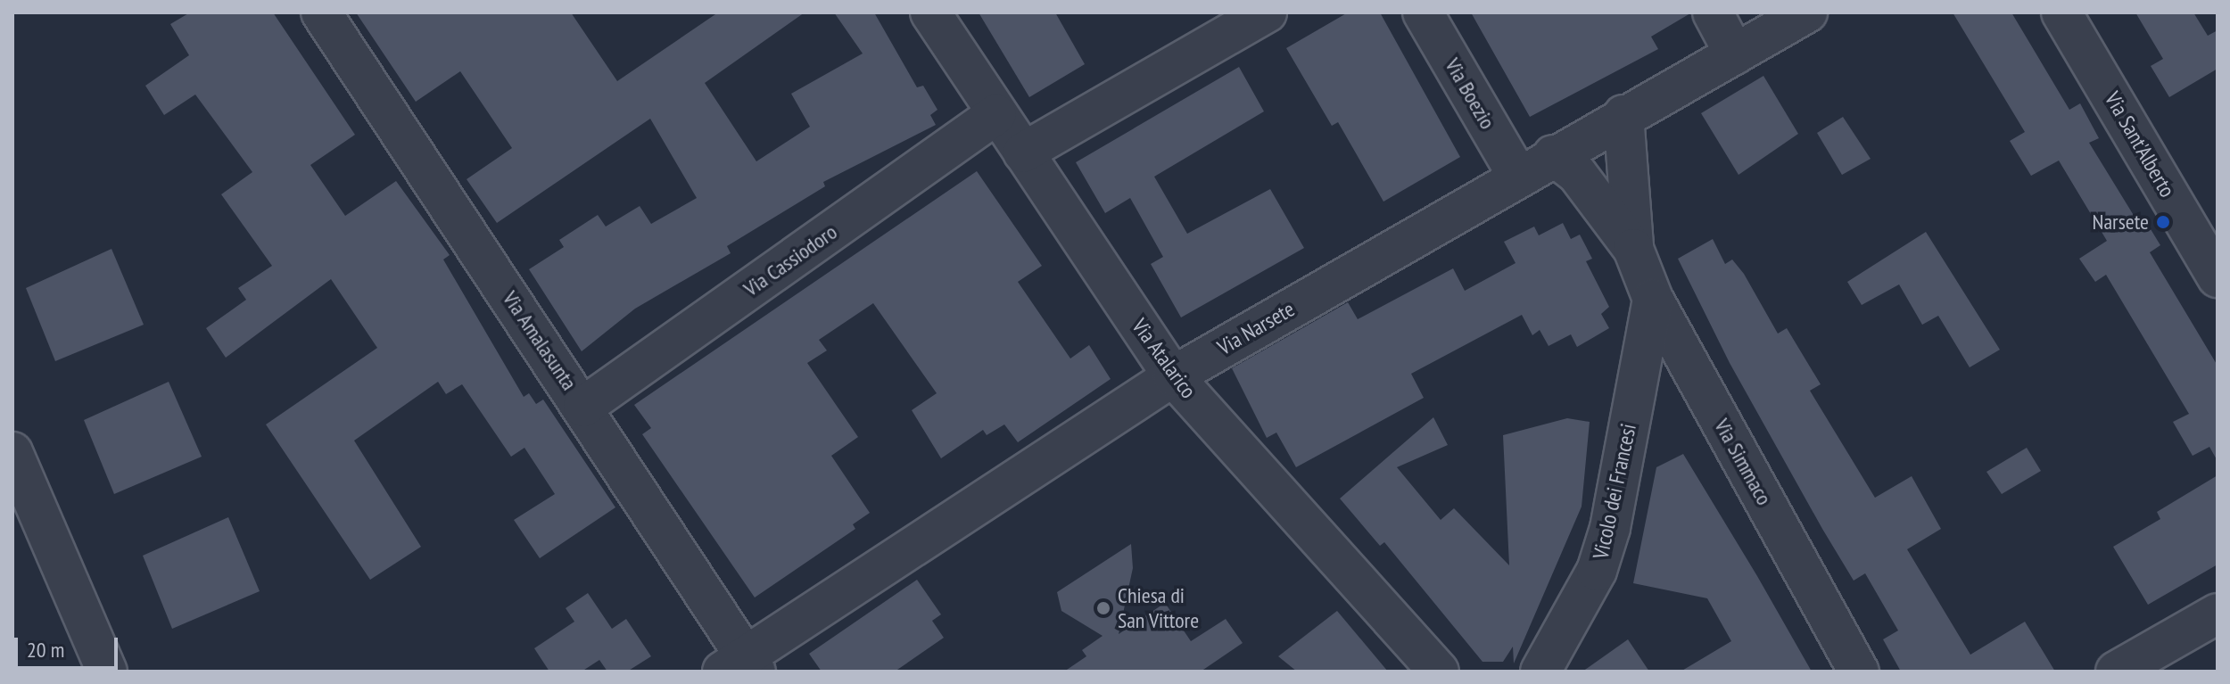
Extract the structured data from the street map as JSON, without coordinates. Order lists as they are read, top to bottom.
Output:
{
  "streets": {
    "street": [
      "Via Boezio",
      "Via Sant'Alberto",
      "Via Cassiodoro",
      "Via Narsete",
      "Via Amalasunta",
      "Via Atalarico",
      "Via Simmaco",
      "Vicolo dei Francesi"
    ]
  },
  "crossings": [
    ["Via Boezio", "Via Narsete"],
    ["Via Cassiodoro", "Via Amalasunta"],
    ["Via Cassiodoro", "Via Atalarico"],
    ["Via Narsete", "Via Amalasunta"],
    ["Via Narsete", "Via Atalarico"],
    ["Via Narsete", "Via Simmaco"],
    ["Via Simmaco", "Vicolo dei Francesi"]
  ],
  "places": ["Narsete", "Chiesa di San Vittore"],
  "scale_bar": "20 m"
}
